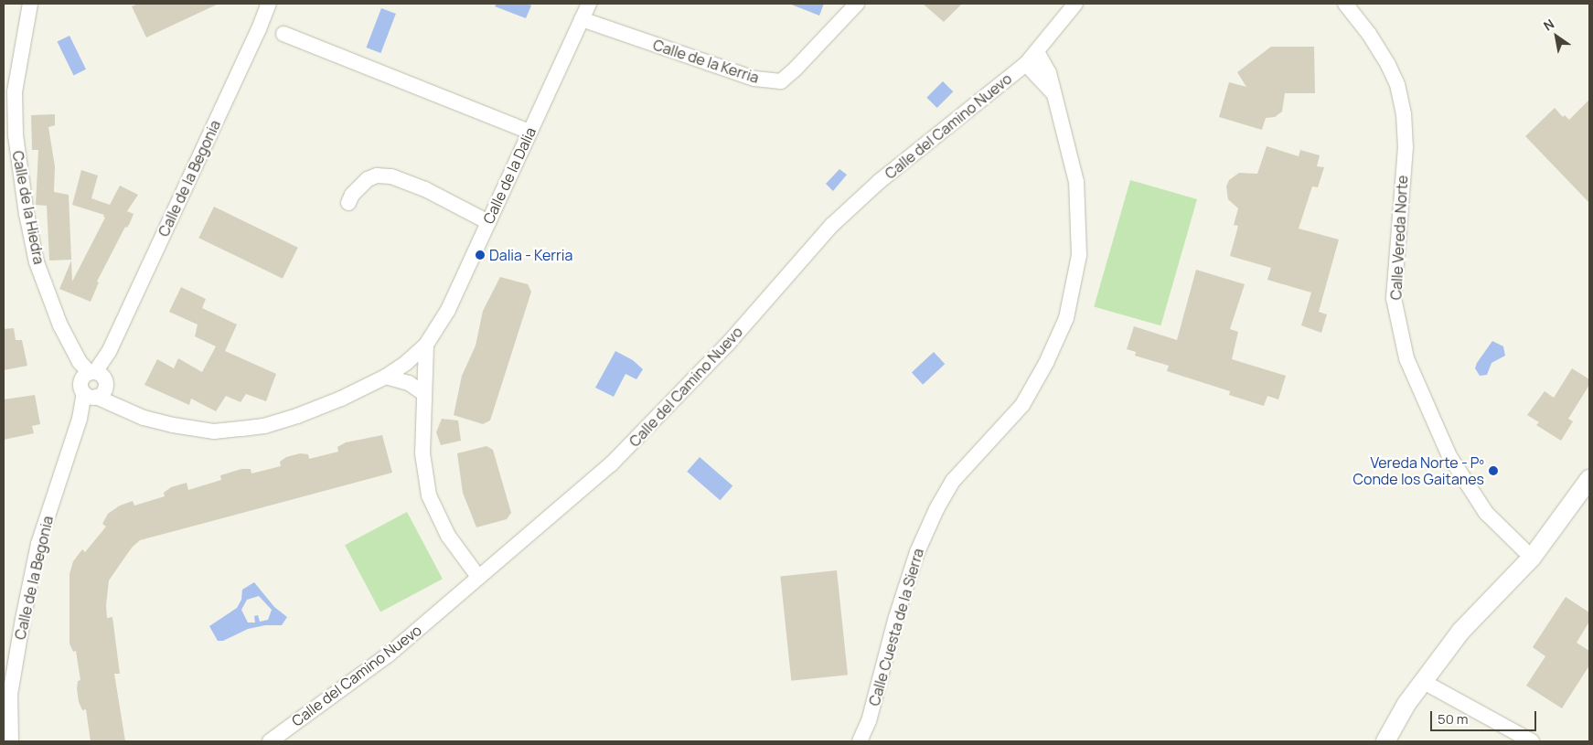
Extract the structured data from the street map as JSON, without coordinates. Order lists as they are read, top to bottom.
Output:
{
  "streets": {
    "street": [
      "Calle de la Kerria",
      "Calle del Camino Nuevo",
      "Calle de la Dalia",
      "Calle de la Begonia",
      "Calle de la Hiedra",
      "Calle Vereda Norte",
      "Calle Cuesta de la Sierra"
    ]
  },
  "crossings": [
    ["Calle de la Kerria", "Calle de la Dalia"],
    ["Calle del Camino Nuevo", "Calle Cuesta de la Sierra"],
    ["Calle de la Dalia", "Calle de la Begonia"],
    ["Calle de la Begonia", "Calle de la Hiedra"]
  ],
  "places": ["Dalia - Kerria", "Vereda Norte - Pº Conde los Gaitanes"],
  "scale_bar": "50 m",
  "north": "top left"
}
